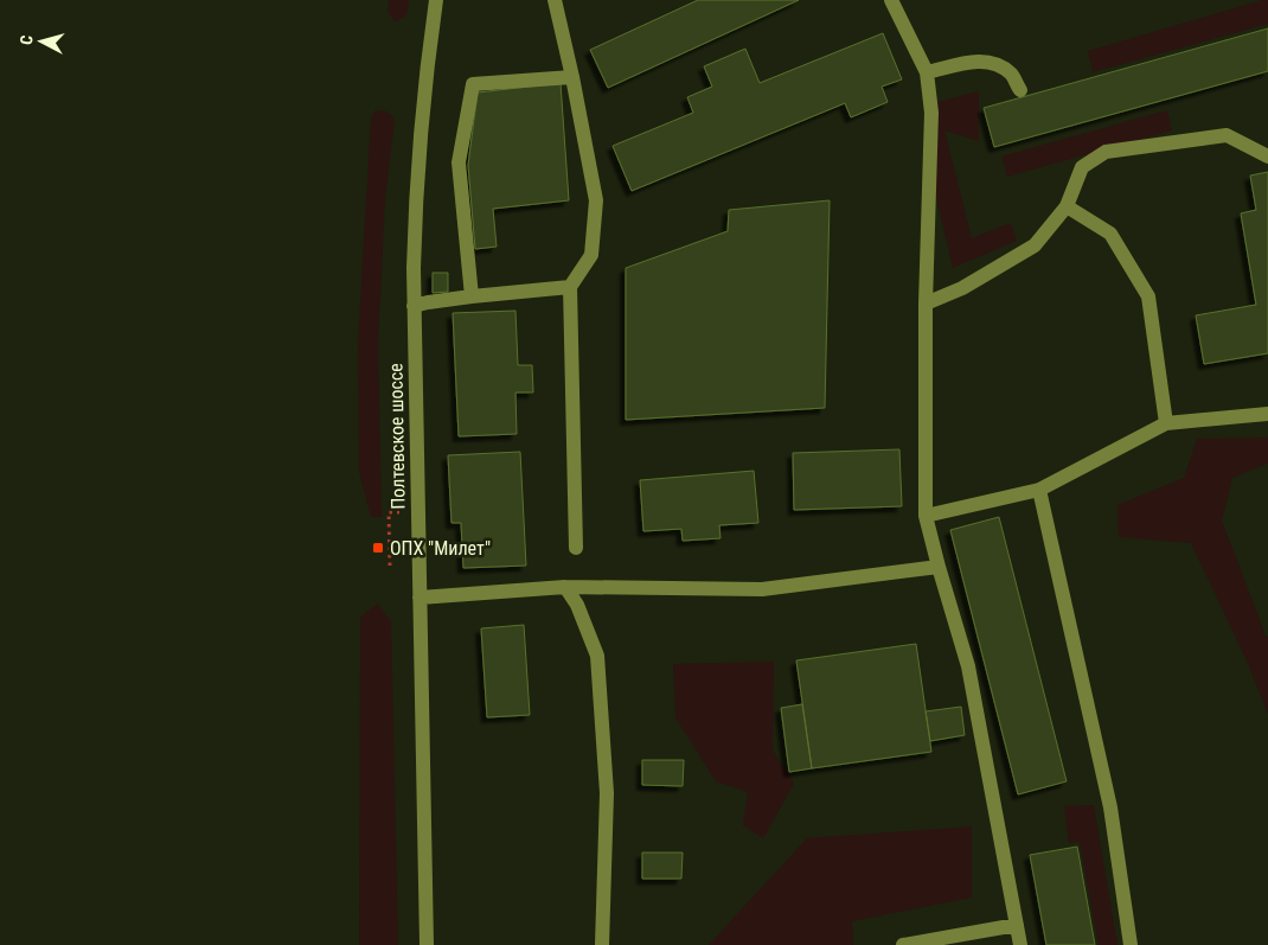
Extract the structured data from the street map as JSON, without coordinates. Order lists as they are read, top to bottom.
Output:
{
  "streets": {
    "street": ["Полтевское шоссе"]
  },
  "places": {
    "transit": ["ОПХ \"Милет\""]
  },
  "north": "left"
}
